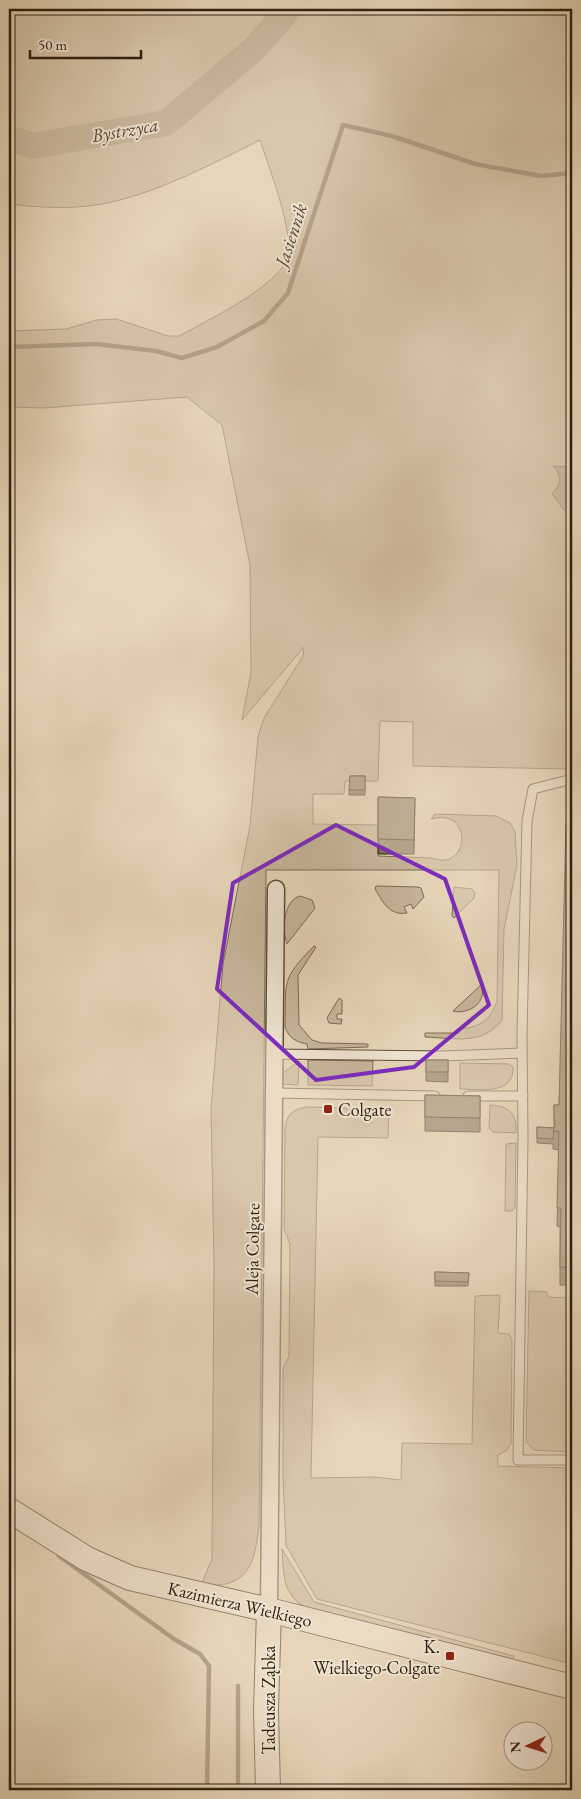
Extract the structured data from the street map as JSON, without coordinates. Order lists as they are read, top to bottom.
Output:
{
  "streets": {
    "street": ["Aleja Colgate", "Kazimierza Wielkiego", "Tadeusza Ząbka"]
  },
  "crossings": [
    ["Aleja Colgate", "Kazimierza Wielkiego"],
    ["Aleja Colgate", "Tadeusza Ząbka"],
    ["Kazimierza Wielkiego", "Tadeusza Ząbka"]
  ],
  "water": ["Bystrzyca", "Jasiennik"],
  "places": {
    "transit": ["Colgate", "K. Wielkiego-Colgate"]
  },
  "scale_bar": "50 m",
  "north": "left"
}
